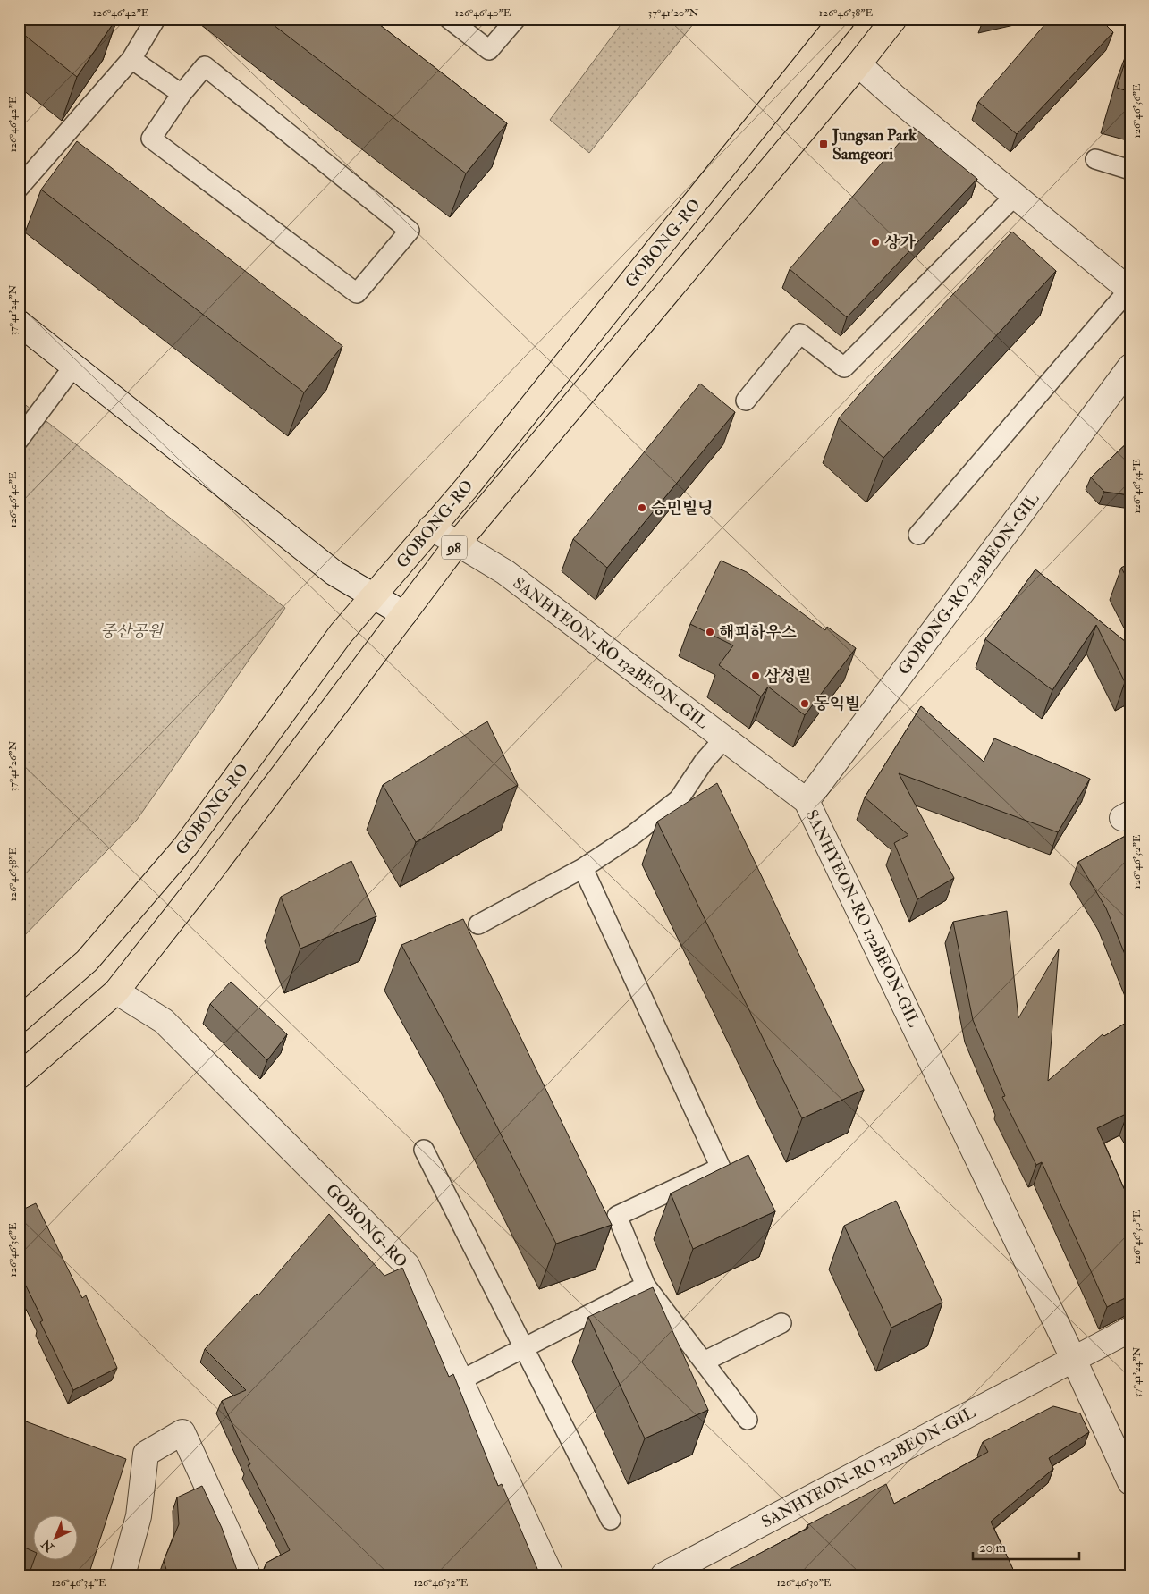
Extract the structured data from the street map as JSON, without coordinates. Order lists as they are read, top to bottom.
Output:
{
  "streets": {
    "main road": ["GOBONG-RO", "98"],
    "street": ["GOBONG-RO 329BEON-GIL", "SANHYEON-RO 132BEON-GIL"]
  },
  "crossings": [
    ["GOBONG-RO", "SANHYEON-RO 132BEON-GIL"],
    ["GOBONG-RO 329BEON-GIL", "SANHYEON-RO 132BEON-GIL"]
  ],
  "parks": ["중산공원"],
  "places": {
    "transit": ["Jungsan Park Samgeori"],
    "other": [
      "상가",
      "승민빌딩",
      "해피하우스",
      "삼성빌",
      "동익빌"
    ]
  },
  "scale_bar": "20 m",
  "north": "bottom left",
  "coordinates": [
    "126°46'42\"E",
    "126°46'40\"E",
    "37°41'20\"N",
    "126°46'38\"E",
    "126°46'36\"E",
    "37°41'24\"N",
    "126°46'34\"E",
    "37°41'26\"N",
    "126°46'32\"E",
    "126°46'30\"E"
  ]
}
